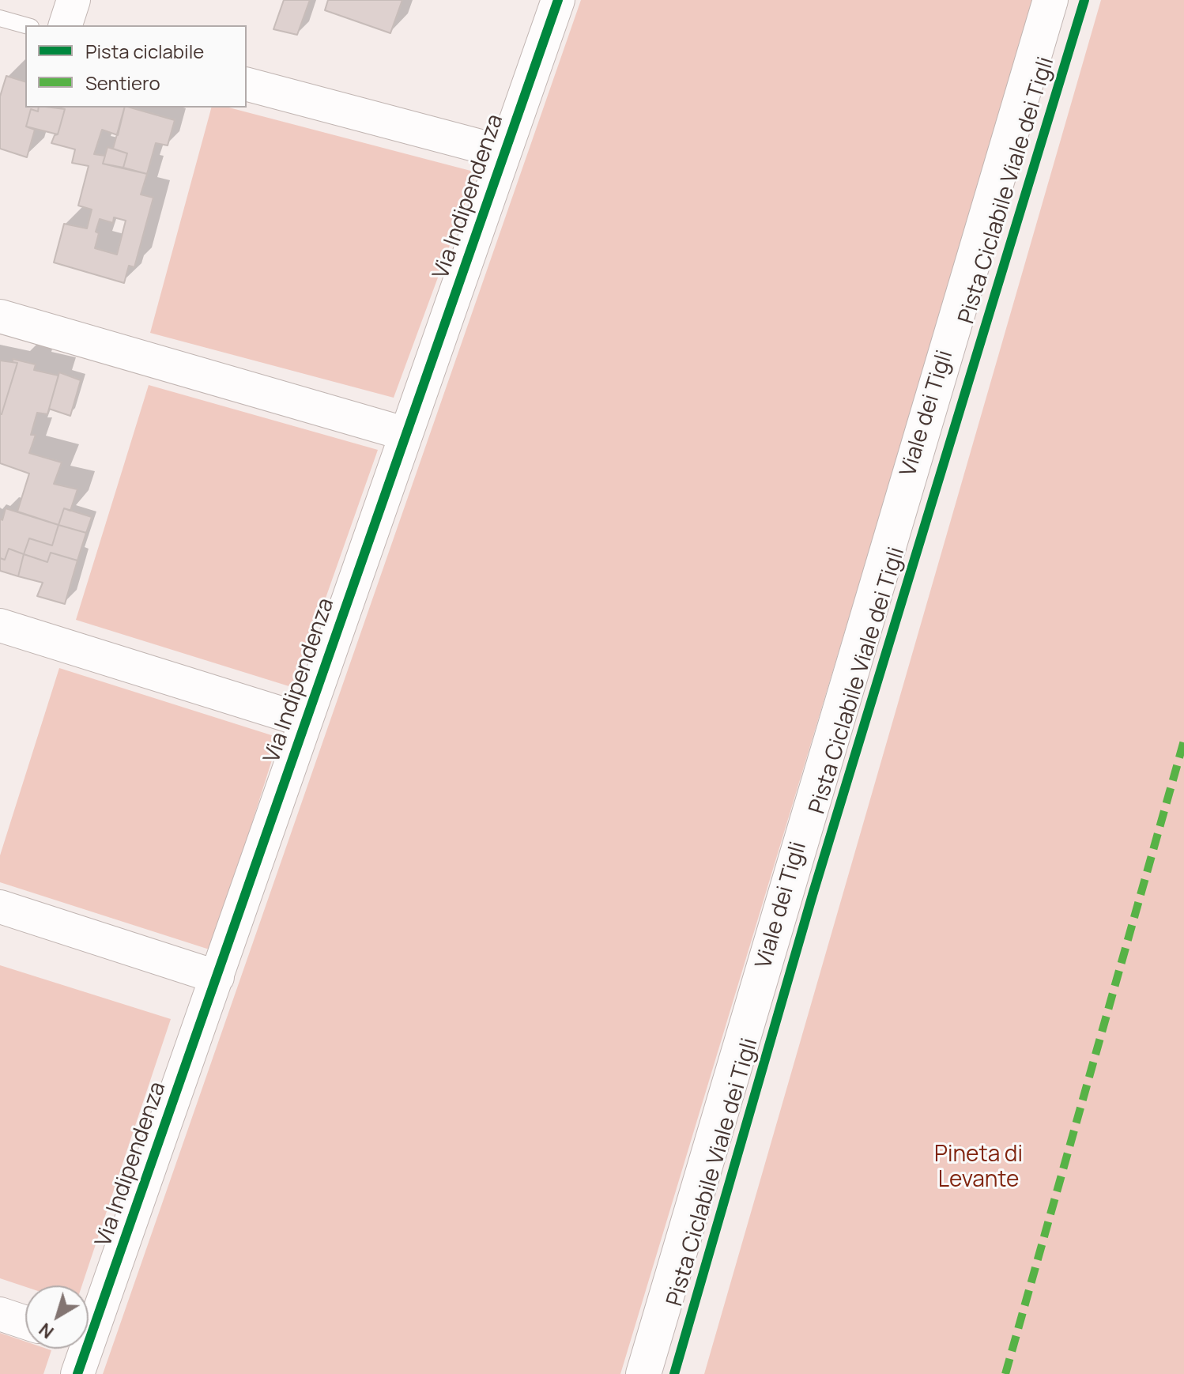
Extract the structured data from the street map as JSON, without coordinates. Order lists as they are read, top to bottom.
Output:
{
  "streets": {
    "street": ["Via Indipendenza", "Viale dei Tigli"],
    "cycle path": ["Pista Ciclabile Viale dei Tigli"]
  },
  "parks": ["Pineta di Levante"],
  "legend": ["Pista ciclabile", "Sentiero"],
  "north": "bottom left"
}
